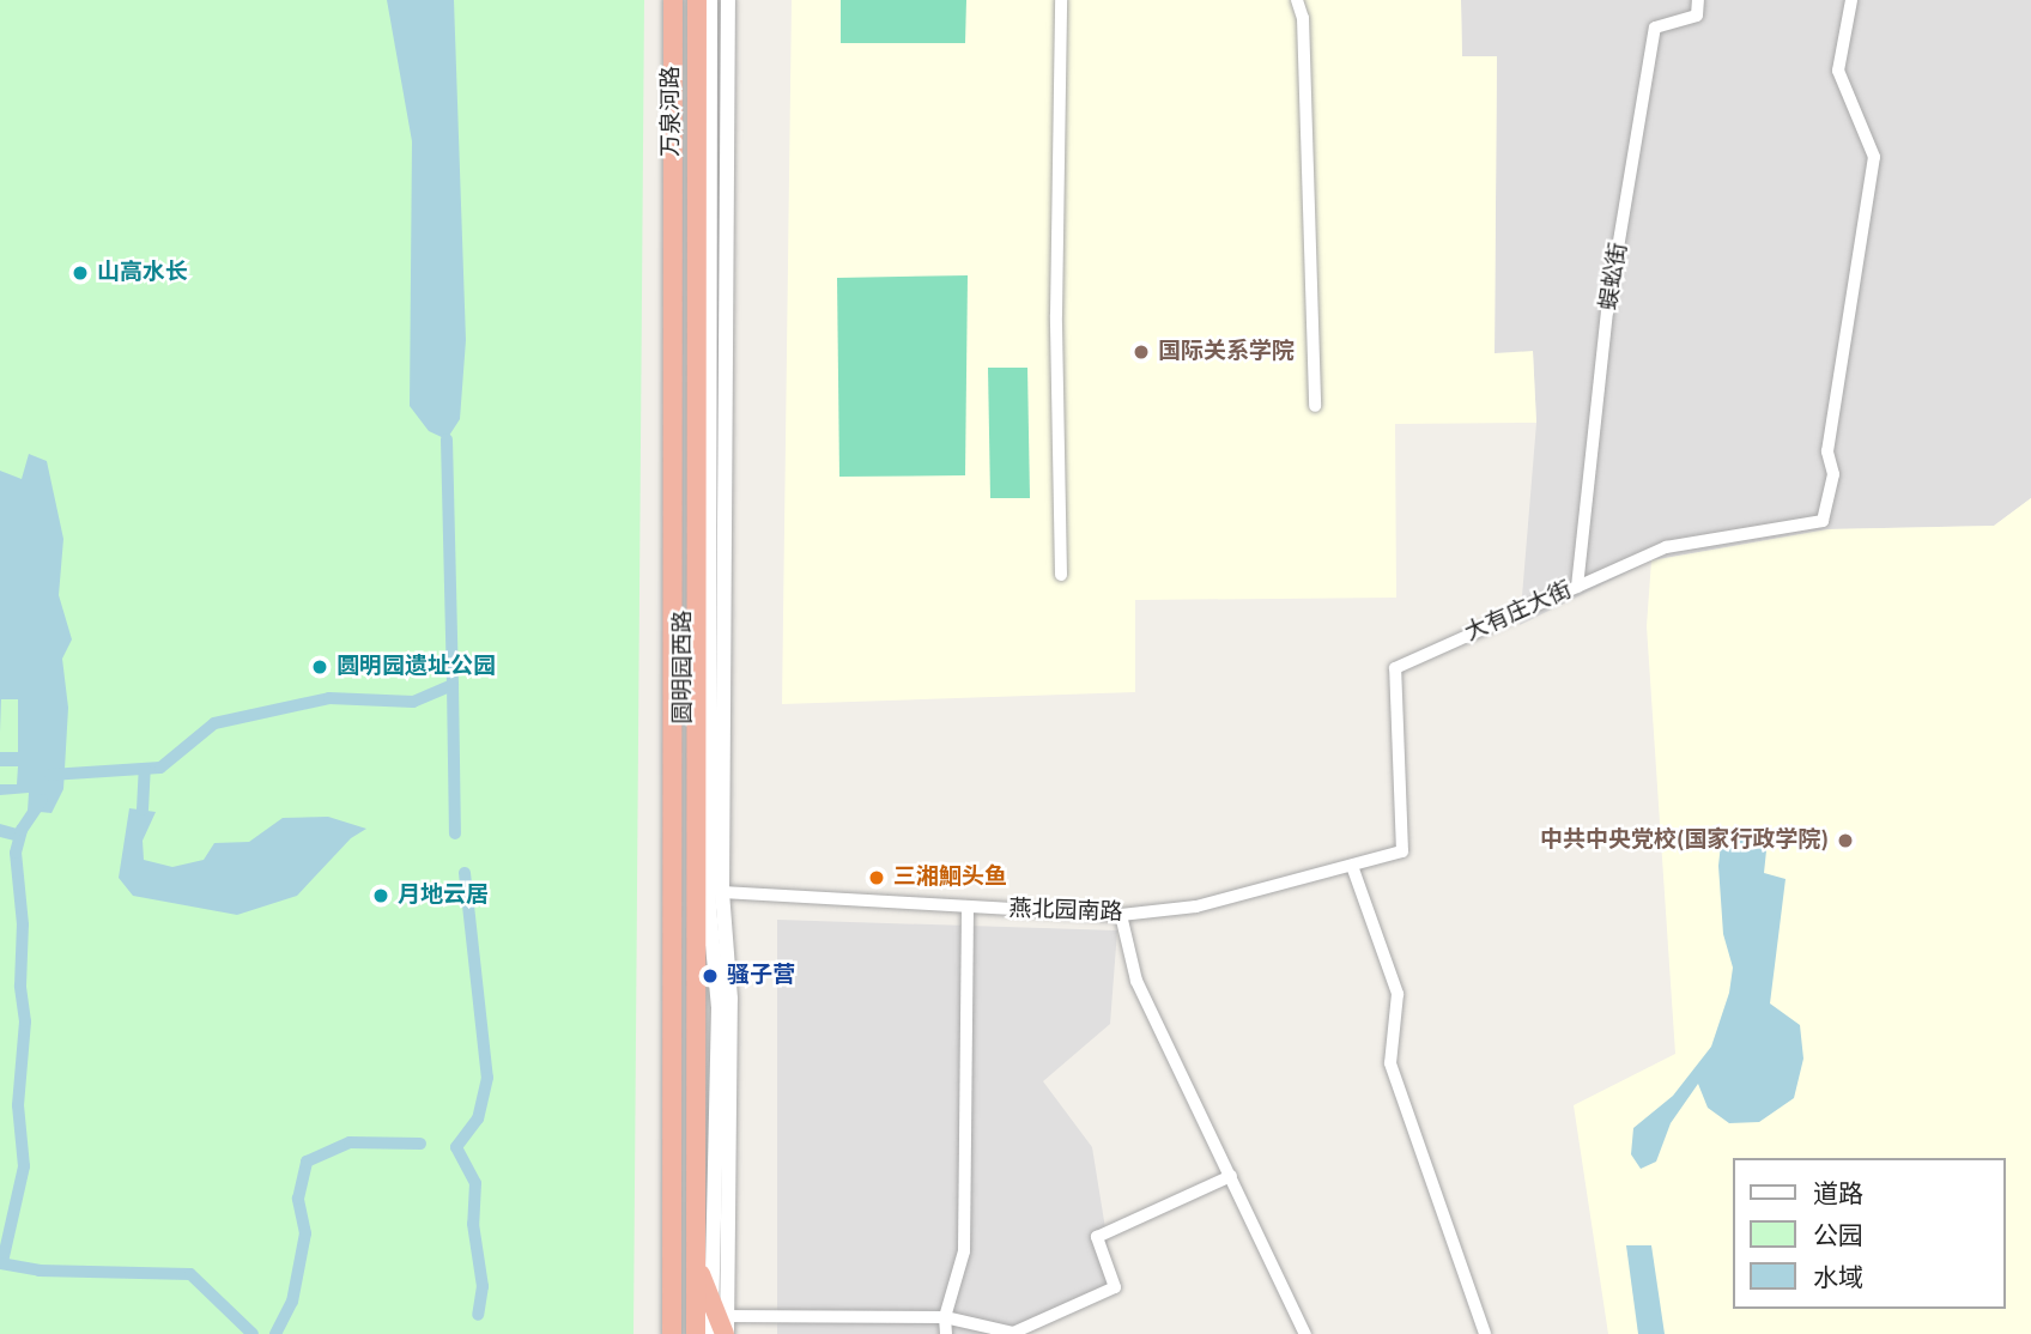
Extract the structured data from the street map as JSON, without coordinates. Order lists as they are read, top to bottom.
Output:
{
  "streets": {
    "highway": ["万泉河路", "圆明园西路"],
    "street": ["蜈蚣街", "大有庄大街", "燕北园南路"]
  },
  "crossings": [
    ["万泉河路", "圆明园西路"],
    ["蜈蚣街", "大有庄大街"],
    ["大有庄大街", "燕北园南路"],
    ["圆明园西路", "燕北园南路"]
  ],
  "places": [
    "山高水长",
    "国际关系学院",
    "圆明园遗址公园",
    "中共中央党校(国家行政学院)",
    "三湘鮰头鱼",
    "月地云居",
    "骚子营"
  ],
  "legend": ["道路", "公园", "水域"]
}
